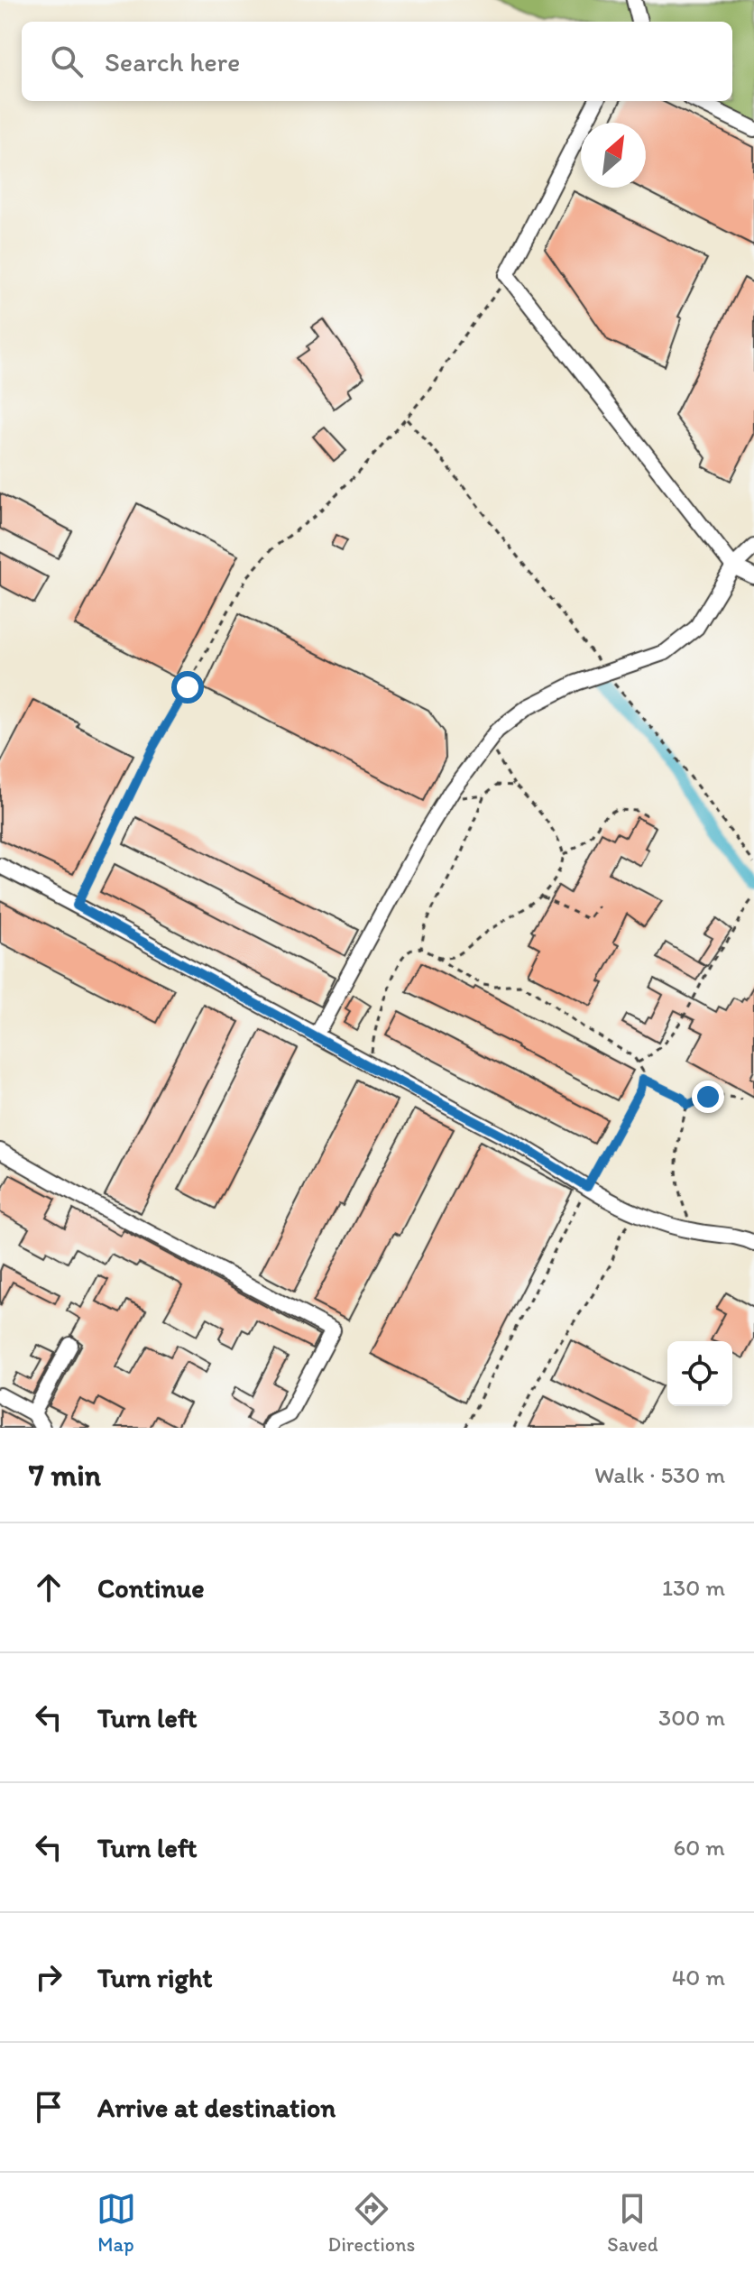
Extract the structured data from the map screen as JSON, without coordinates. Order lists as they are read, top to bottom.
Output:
{
  "north": "top right",
  "page": {
    "search": "Search here",
    "heading": ["7 min", "Walk · 530 m"],
    "list": [
      ["Continue", "130 m"],
      ["Turn left", "300 m"],
      ["Turn left", "60 m"],
      ["Turn right", "40 m"],
      "Arrive at destination"
    ],
    "nav": ["Map", "Directions", "Saved"]
  }
}
